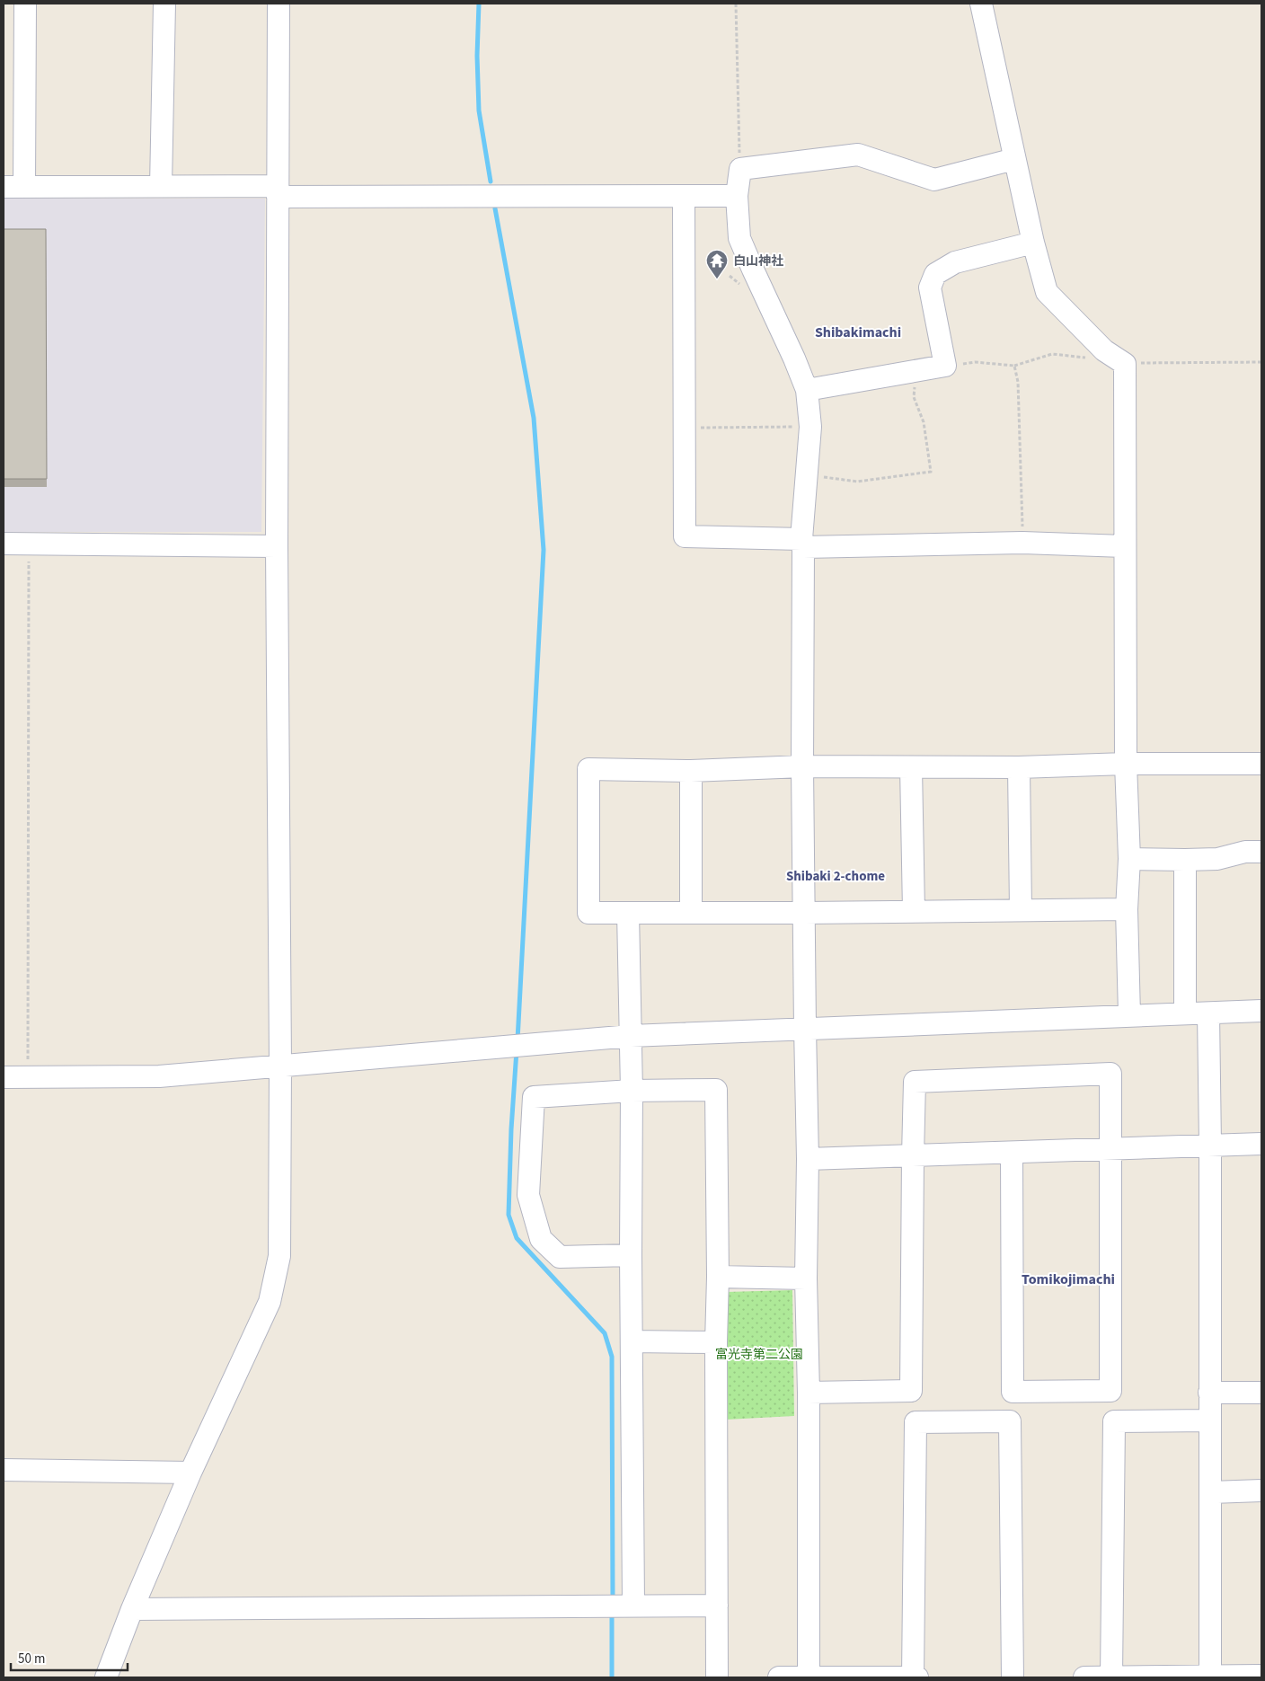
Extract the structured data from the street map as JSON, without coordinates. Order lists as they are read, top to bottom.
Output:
{
  "districts": ["Shibakimachi", "Shibaki 2-chome", "Tomikojimachi"],
  "parks": ["富光寺第二公園"],
  "places": {
    "temple": ["白山神社"]
  },
  "scale_bar": "50 m"
}
